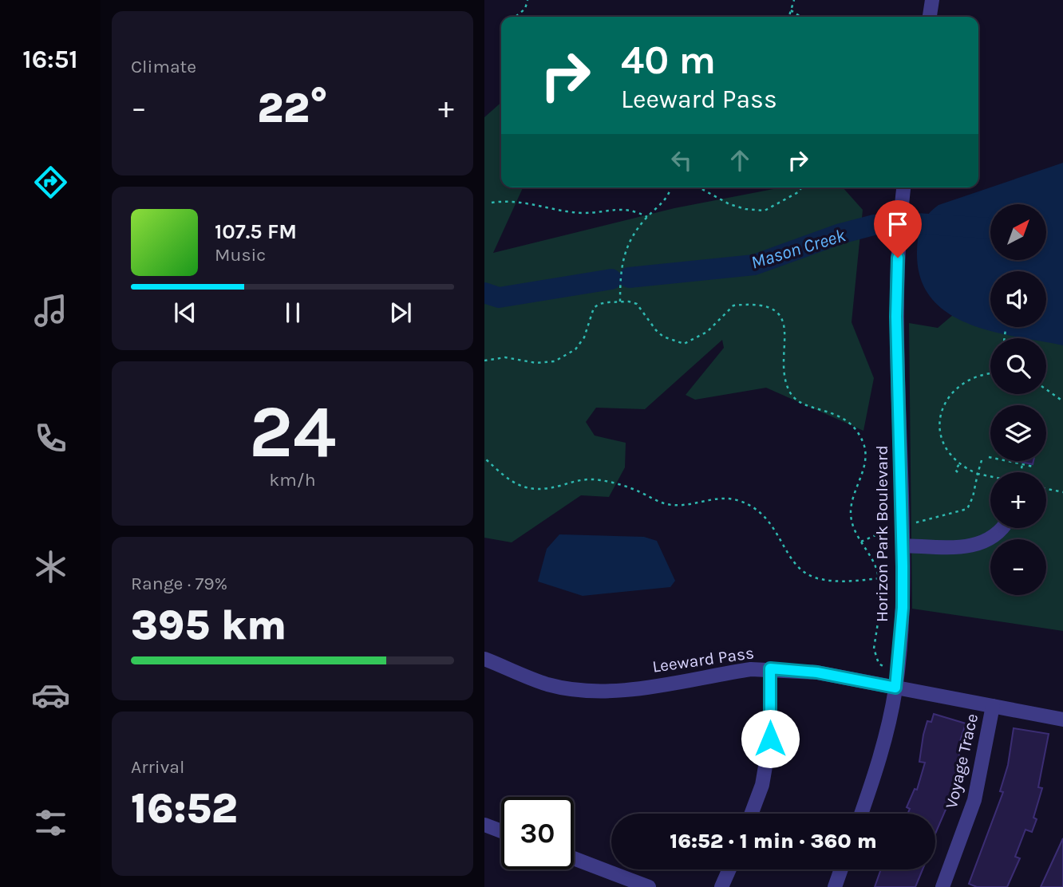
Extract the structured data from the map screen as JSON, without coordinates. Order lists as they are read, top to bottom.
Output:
{
  "streets": {
    "street": ["Horizon Park Boulevard", "Leeward Pass", "Voyage Trace"]
  },
  "crossings": [
    ["Horizon Park Boulevard", "Leeward Pass"],
    ["Leeward Pass", "Voyage Trace"]
  ],
  "water": ["Mason Creek"],
  "north": "top right",
  "page": {
    "tabs": "16:51",
    "tile": [
      "Climate",
      ["24", "km/h"],
      ["Range · 79%", "395 km"],
      ["Arrival", "16:52"]
    ],
    "turn": ["40 m", "Leeward Pass"],
    "heat": ["−", "22°", "+"],
    "map_buttons": ["+", "−"],
    "song": ["107.5 FM", "Music"],
    "limit": "30",
    "trip": "16:52 · 1 min · 360 m"
  }
}
